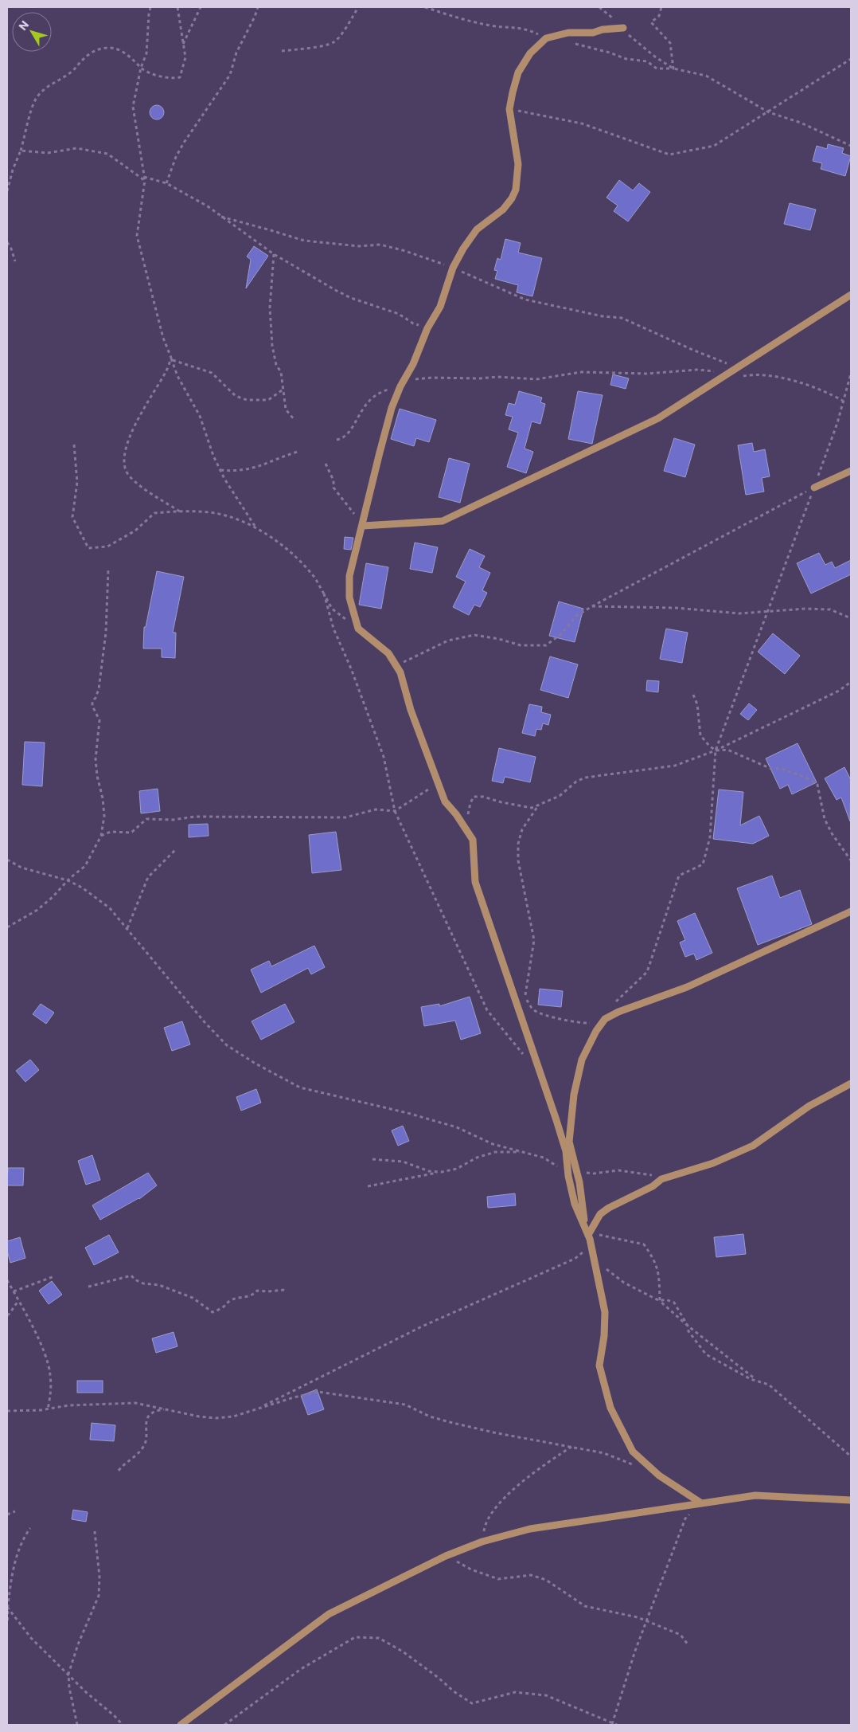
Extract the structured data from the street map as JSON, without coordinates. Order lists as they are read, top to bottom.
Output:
{
  "north": "top left"
}
